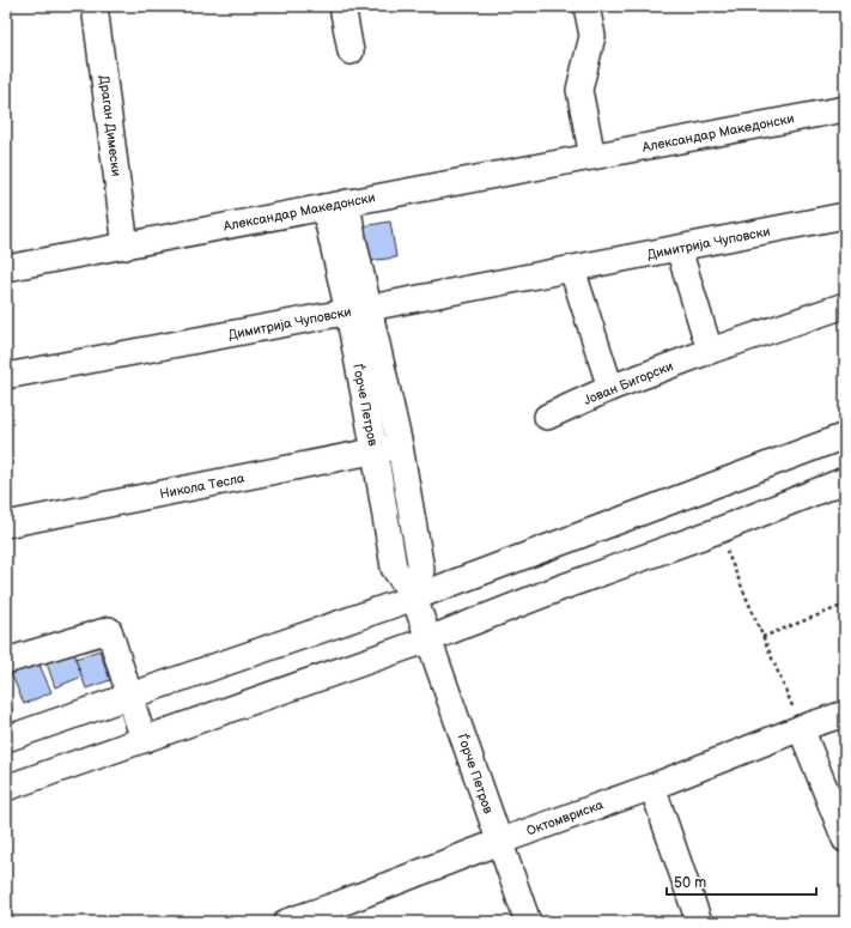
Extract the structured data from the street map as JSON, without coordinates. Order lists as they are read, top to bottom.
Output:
{
  "streets": {
    "street": [
      "Драган Димески",
      "Александар Македонски",
      "Димитрија Чуповски",
      "Јован Бигорски",
      "Ѓорче Петров",
      "Никола Тесла",
      "Октомвриска"
    ]
  },
  "crossings": [
    ["Драган Димески", "Александар Македонски"],
    ["Александар Македонски", "Ѓорче Петров"],
    ["Димитрија Чуповски", "Ѓорче Петров"],
    ["Ѓорче Петров", "Никола Тесла"],
    ["Ѓорче Петров", "Октомвриска"]
  ],
  "scale_bar": "50 m"
}
